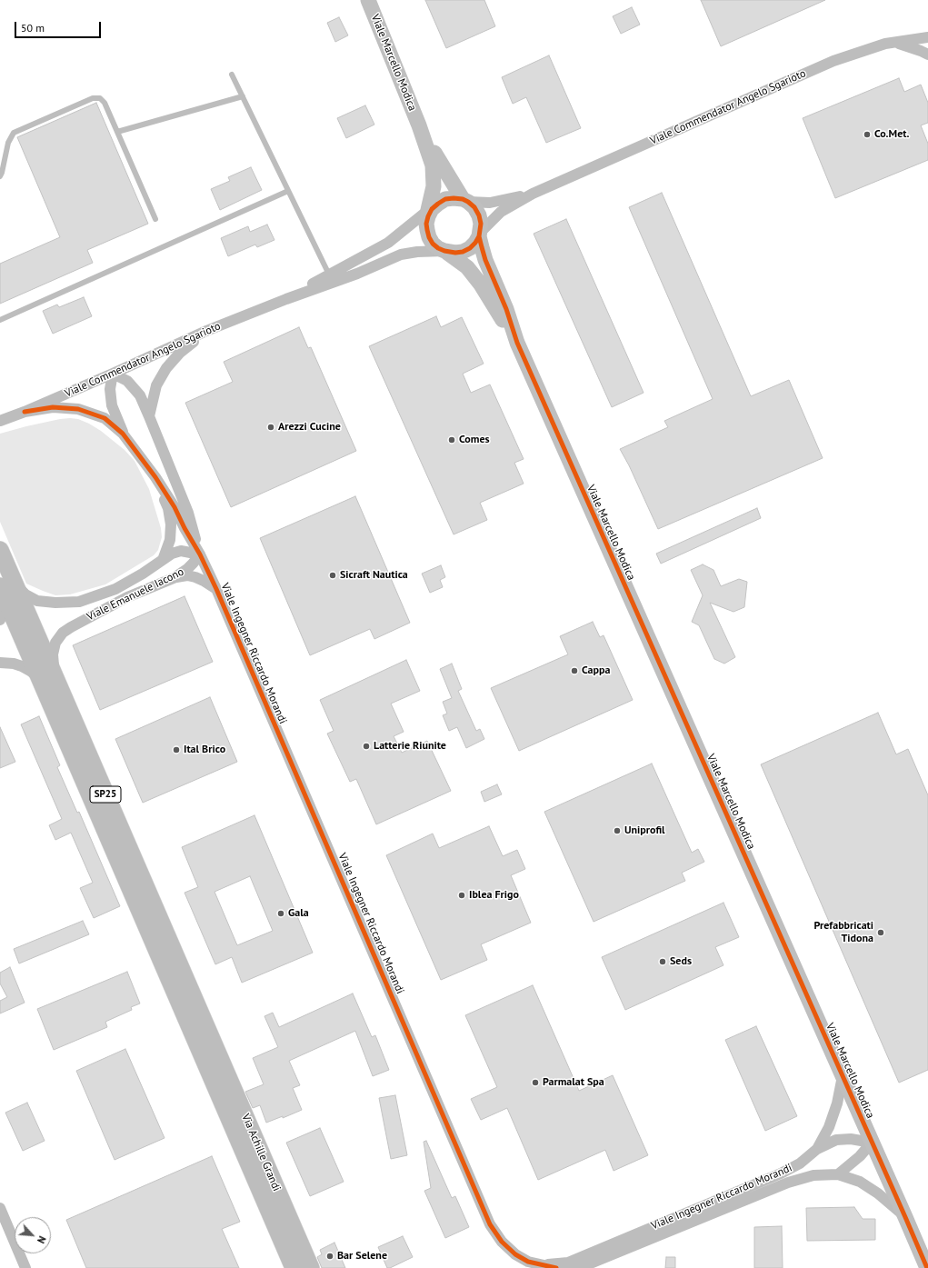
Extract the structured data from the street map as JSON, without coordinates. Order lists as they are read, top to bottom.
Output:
{
  "streets": {
    "main road": ["SP25", "Via Achille Grandi"],
    "street": [
      "Viale Marcello Modica",
      "Viale Commendator Angelo Sgarioto",
      "Viale Emanuele Iacono",
      "Viale Ingegner Riccardo Morandi"
    ]
  },
  "crossings": [
    ["Viale Marcello Modica", "Viale Ingegner Riccardo Morandi"],
    ["Viale Emanuele Iacono", "Viale Ingegner Riccardo Morandi"],
    ["Viale Emanuele Iacono", "SP25"],
    ["SP25", "Via Achille Grandi"]
  ],
  "places": [
    "Co.Met.",
    "Arezzi Cucine",
    "Comes",
    "Sicraft Nautica",
    "Cappa",
    "Latterie Riunite",
    "Ital Brico",
    "Uniprofil",
    "Iblea Frigo",
    "Gala",
    "Prefabbricati Tidona",
    "Seds",
    "Parmalat Spa",
    "Bar Selene"
  ],
  "scale_bar": "50 m",
  "north": "bottom right"
}
